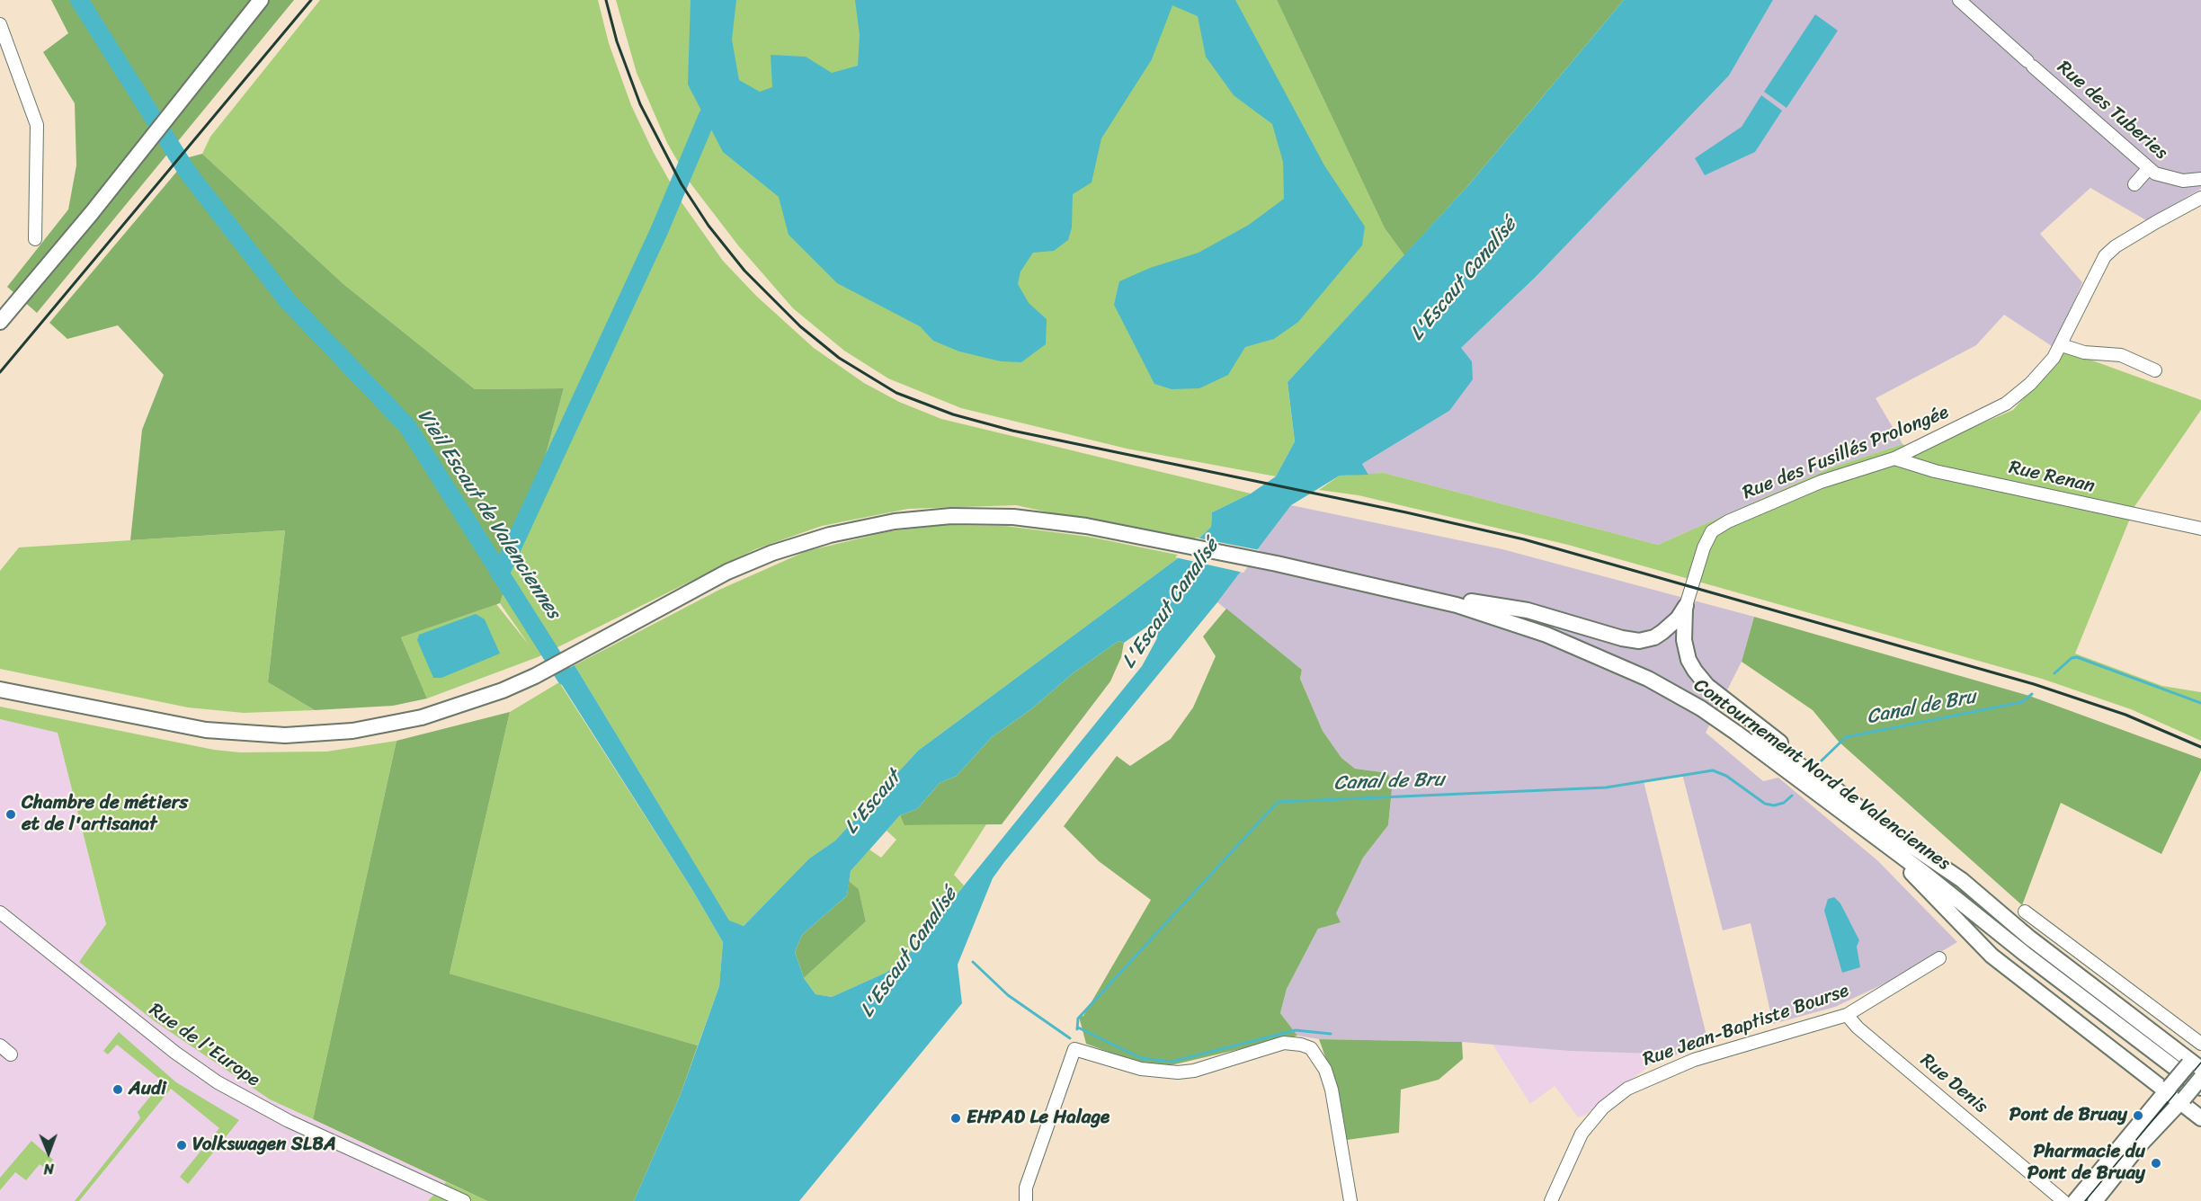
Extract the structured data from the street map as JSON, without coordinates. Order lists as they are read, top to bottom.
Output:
{
  "streets": {
    "main road": ["Contournement Nord de Valenciennes"],
    "street": [
      "Rue des Tuberies",
      "Rue des Fusillés Prolongée",
      "Rue Renan",
      "Rue Jean-Baptiste Bourse",
      "Rue de l'Europe",
      "Rue Denis"
    ]
  },
  "crossings": [
    ["Rue des Fusillés Prolongée", "Rue Renan"],
    ["Rue Jean-Baptiste Bourse", "Rue Denis"]
  ],
  "water": [
    "L'Escaut Canalisé",
    "Vieil Escaut de Valenciennes",
    "Canal de Bru",
    "L'Escaut"
  ],
  "places": [
    "Chambre de métiers et de l'artisanat",
    "Audi",
    "Pont de Bruay",
    "EHPAD Le Halage",
    "Volkswagen SLBA",
    "Pharmacie du Pont de Bruay"
  ],
  "north": "bottom"
}
